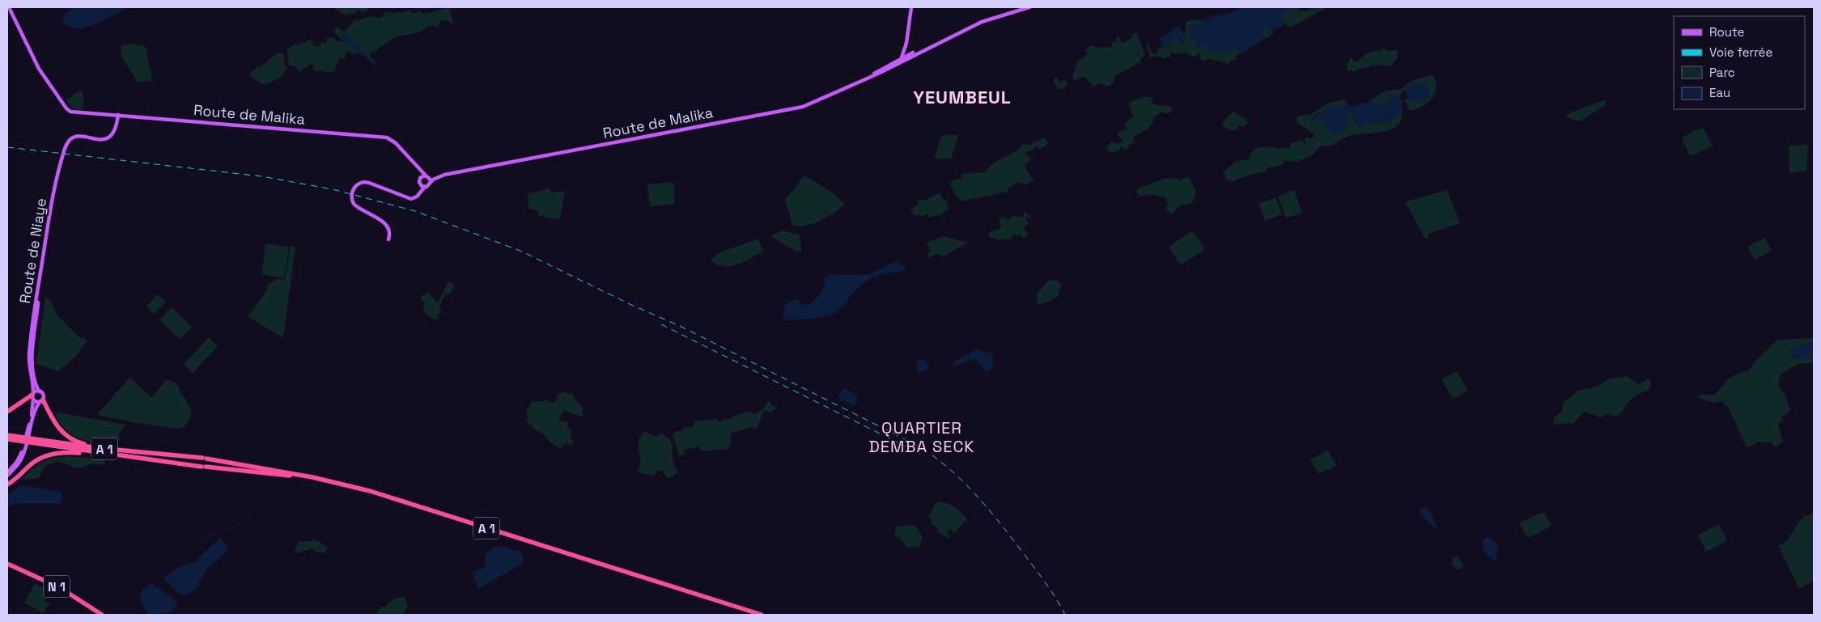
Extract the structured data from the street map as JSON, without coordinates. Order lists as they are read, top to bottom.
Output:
{
  "streets": {
    "highway": ["A 1", "N 1"],
    "main road": ["Route de Malika", "Route de Niaye"]
  },
  "crossings": [
    ["Route de Malika", "Route de Niaye"]
  ],
  "districts": ["YEUMBEUL", "QUARTIER DEMBA SECK"],
  "legend": [
    "Route",
    "Voie ferrée",
    "Parc",
    "Eau"
  ]
}
